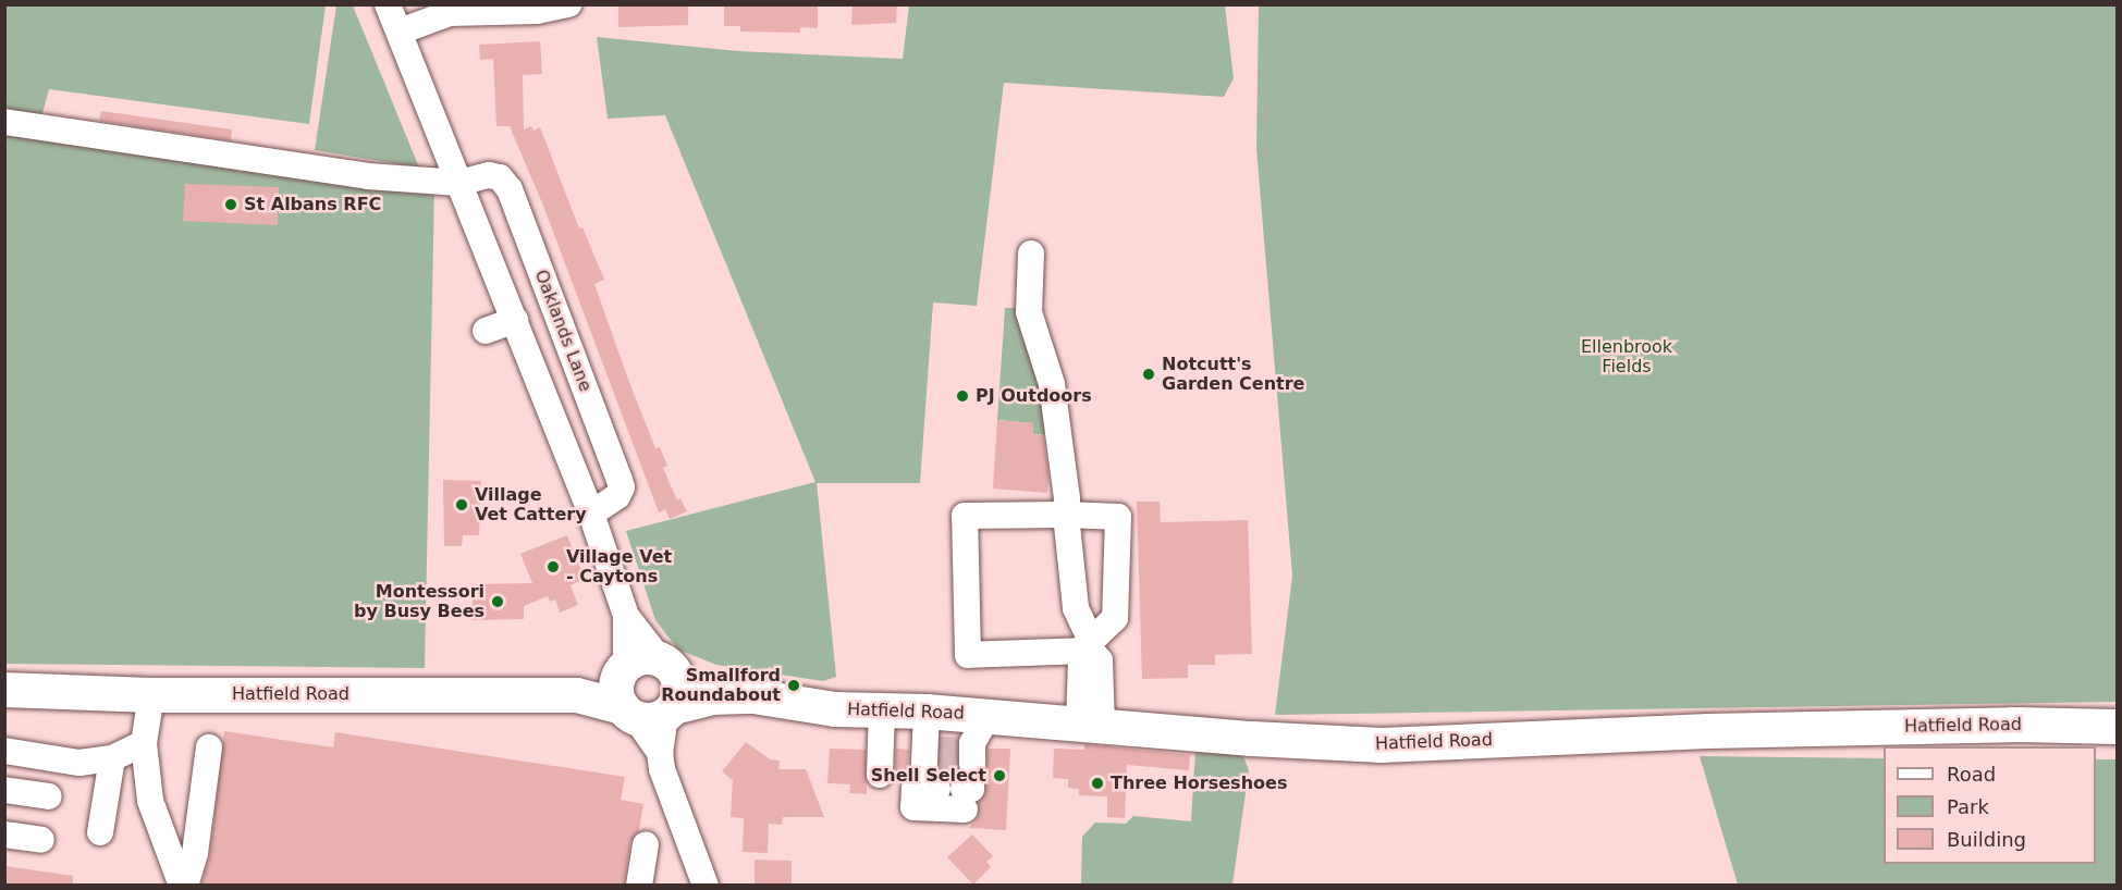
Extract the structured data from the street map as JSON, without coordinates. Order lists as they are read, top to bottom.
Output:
{
  "streets": {
    "main road": ["Hatfield Road"],
    "street": ["Oaklands Lane"]
  },
  "parks": ["Ellenbrook Fields"],
  "places": [
    "St Albans RFC",
    "Notcutt's Garden Centre",
    "PJ Outdoors",
    "Village Vet Cattery",
    "Village Vet - Caytons",
    "Montessori by Busy Bees",
    "Smallford Roundabout",
    "Shell Select",
    "Three Horseshoes"
  ],
  "legend": ["Road", "Park", "Building"]
}
